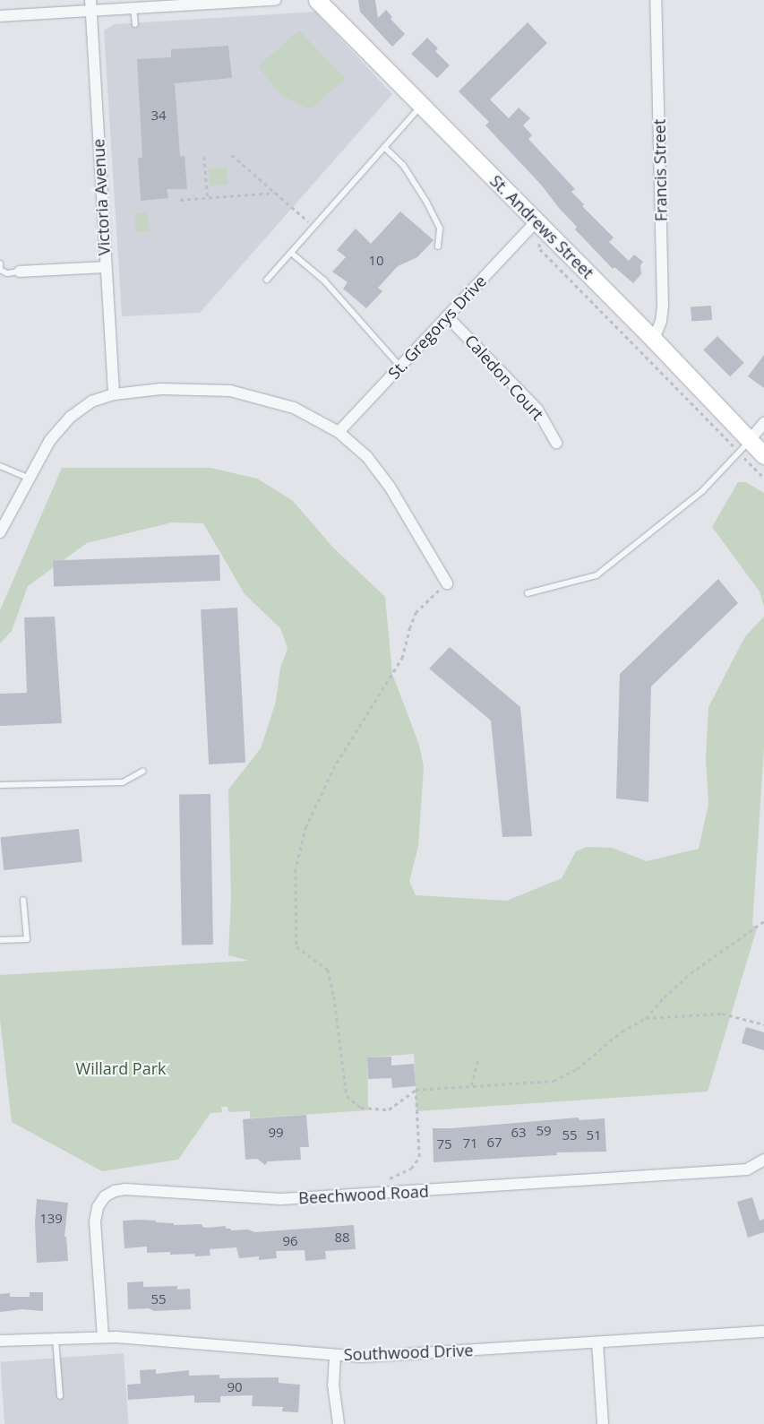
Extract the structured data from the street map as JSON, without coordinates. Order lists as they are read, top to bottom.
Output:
{
  "streets": {
    "main road": ["St. Andrews Street"],
    "street": [
      "Francis Street",
      "Victoria Avenue",
      "St. Gregorys Drive",
      "Caledon Court",
      "Beechwood Road",
      "Southwood Drive"
    ]
  },
  "crossings": [
    ["Francis Street", "St. Andrews Street"],
    ["St. Andrews Street", "St. Gregorys Drive"],
    ["St. Gregorys Drive", "Caledon Court"],
    ["Beechwood Road", "Southwood Drive"]
  ],
  "parks": ["Willard Park"],
  "house_numbers": [
    "34",
    "10",
    "59",
    "99",
    "63",
    "55",
    "51",
    "67",
    "71",
    "75",
    "139",
    "88",
    "96",
    "55",
    "90"
  ]
}
